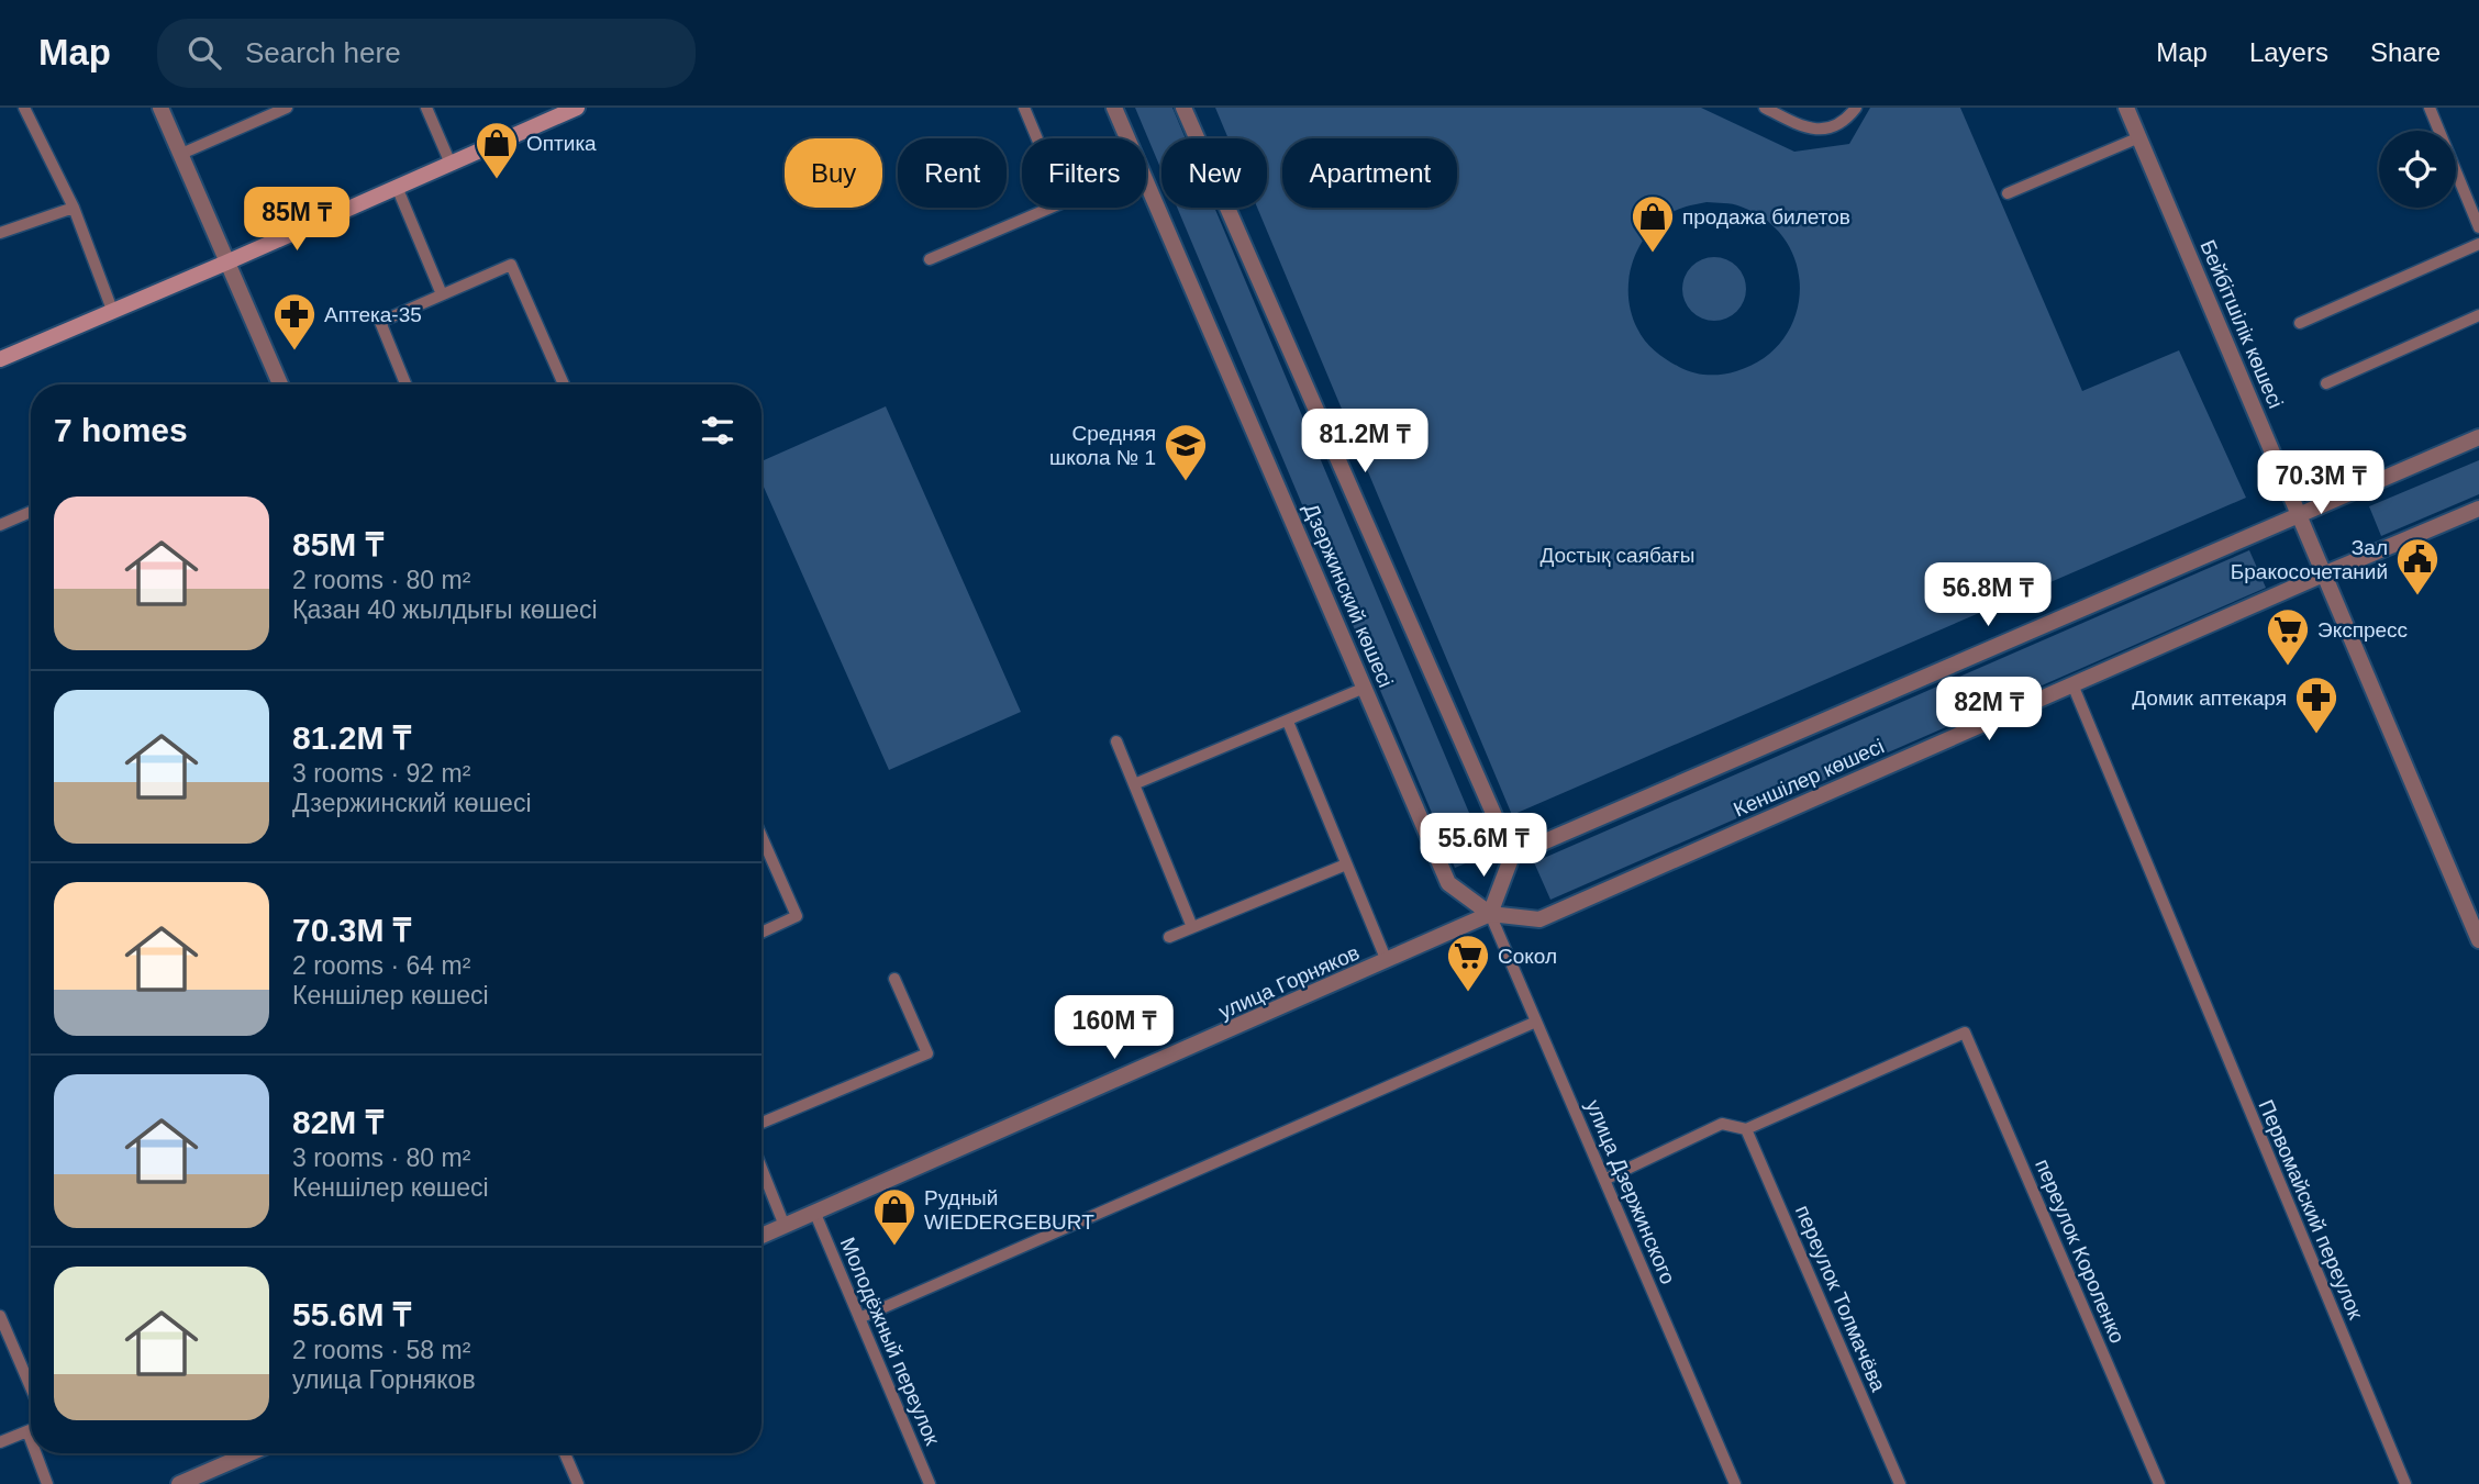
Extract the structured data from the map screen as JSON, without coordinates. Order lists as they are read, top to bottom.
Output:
{
  "streets": {
    "street": [
      "Бейбітшілік көшесі",
      "Дзержинский көшесі",
      "Кеншілер көшесі",
      "улица Горняков"
    ],
    "lane": [
      "улица Дзержинского",
      "Первомайский переулок",
      "переулок Короленко",
      "переулок Толмачёва",
      "Молодёжный переулок"
    ]
  },
  "crossings": [
    ["Бейбітшілік көшесі", "Кеншілер көшесі"],
    ["Дзержинский көшесі", "Кеншілер көшесі"],
    ["Дзержинский көшесі", "улица Горняков"],
    ["Дзержинский көшесі", "улица Дзержинского"],
    ["Кеншілер көшесі", "улица Горняков"],
    ["Кеншілер көшесі", "улица Дзержинского"],
    ["Кеншілер көшесі", "Первомайский переулок"],
    ["улица Горняков", "улица Дзержинского"],
    ["улица Горняков", "Молодёжный переулок"],
    ["переулок Короленко", "переулок Толмачёва"]
  ],
  "parks": ["Достық саябағы"],
  "places": {
    "shop": ["Оптика", "продажа билетов", "Рудный WIEDERGEBURT"],
    "pharmacy": ["Аптека-35", "Домик аптекаря"],
    "school or university": ["Средняя школа № 1"],
    "public building": ["Зал Бракосочетаний"],
    "supermarket": ["Экспресс", "Сокол"]
  },
  "page": {
    "header": "Map",
    "search": "Search here",
    "nav": ["Map", "Layers", "Share"],
    "chip": [
      "Buy",
      "Rent",
      "Filters",
      "New",
      "Apartment"
    ],
    "price": [
      "85M ₸",
      "81.2M ₸",
      "70.3M ₸",
      "56.8M ₸",
      "82M ₸",
      "55.6M ₸",
      "160M ₸"
    ],
    "heading": "7 homes",
    "list": [
      {
        "name": "85M ₸",
        "note": "2 rooms · 80 m² · Қазан 40 жылдығы көшесі"
      },
      {
        "name": "81.2M ₸",
        "note": "3 rooms · 92 m² · Дзержинский көшесі"
      },
      {
        "name": "70.3M ₸",
        "note": "2 rooms · 64 m² · Кеншілер көшесі"
      },
      {
        "name": "82M ₸",
        "note": "3 rooms · 80 m² · Кеншілер көшесі"
      },
      {
        "name": "55.6M ₸",
        "note": "2 rooms · 58 m² · улица Горняков"
      }
    ]
  }
}
